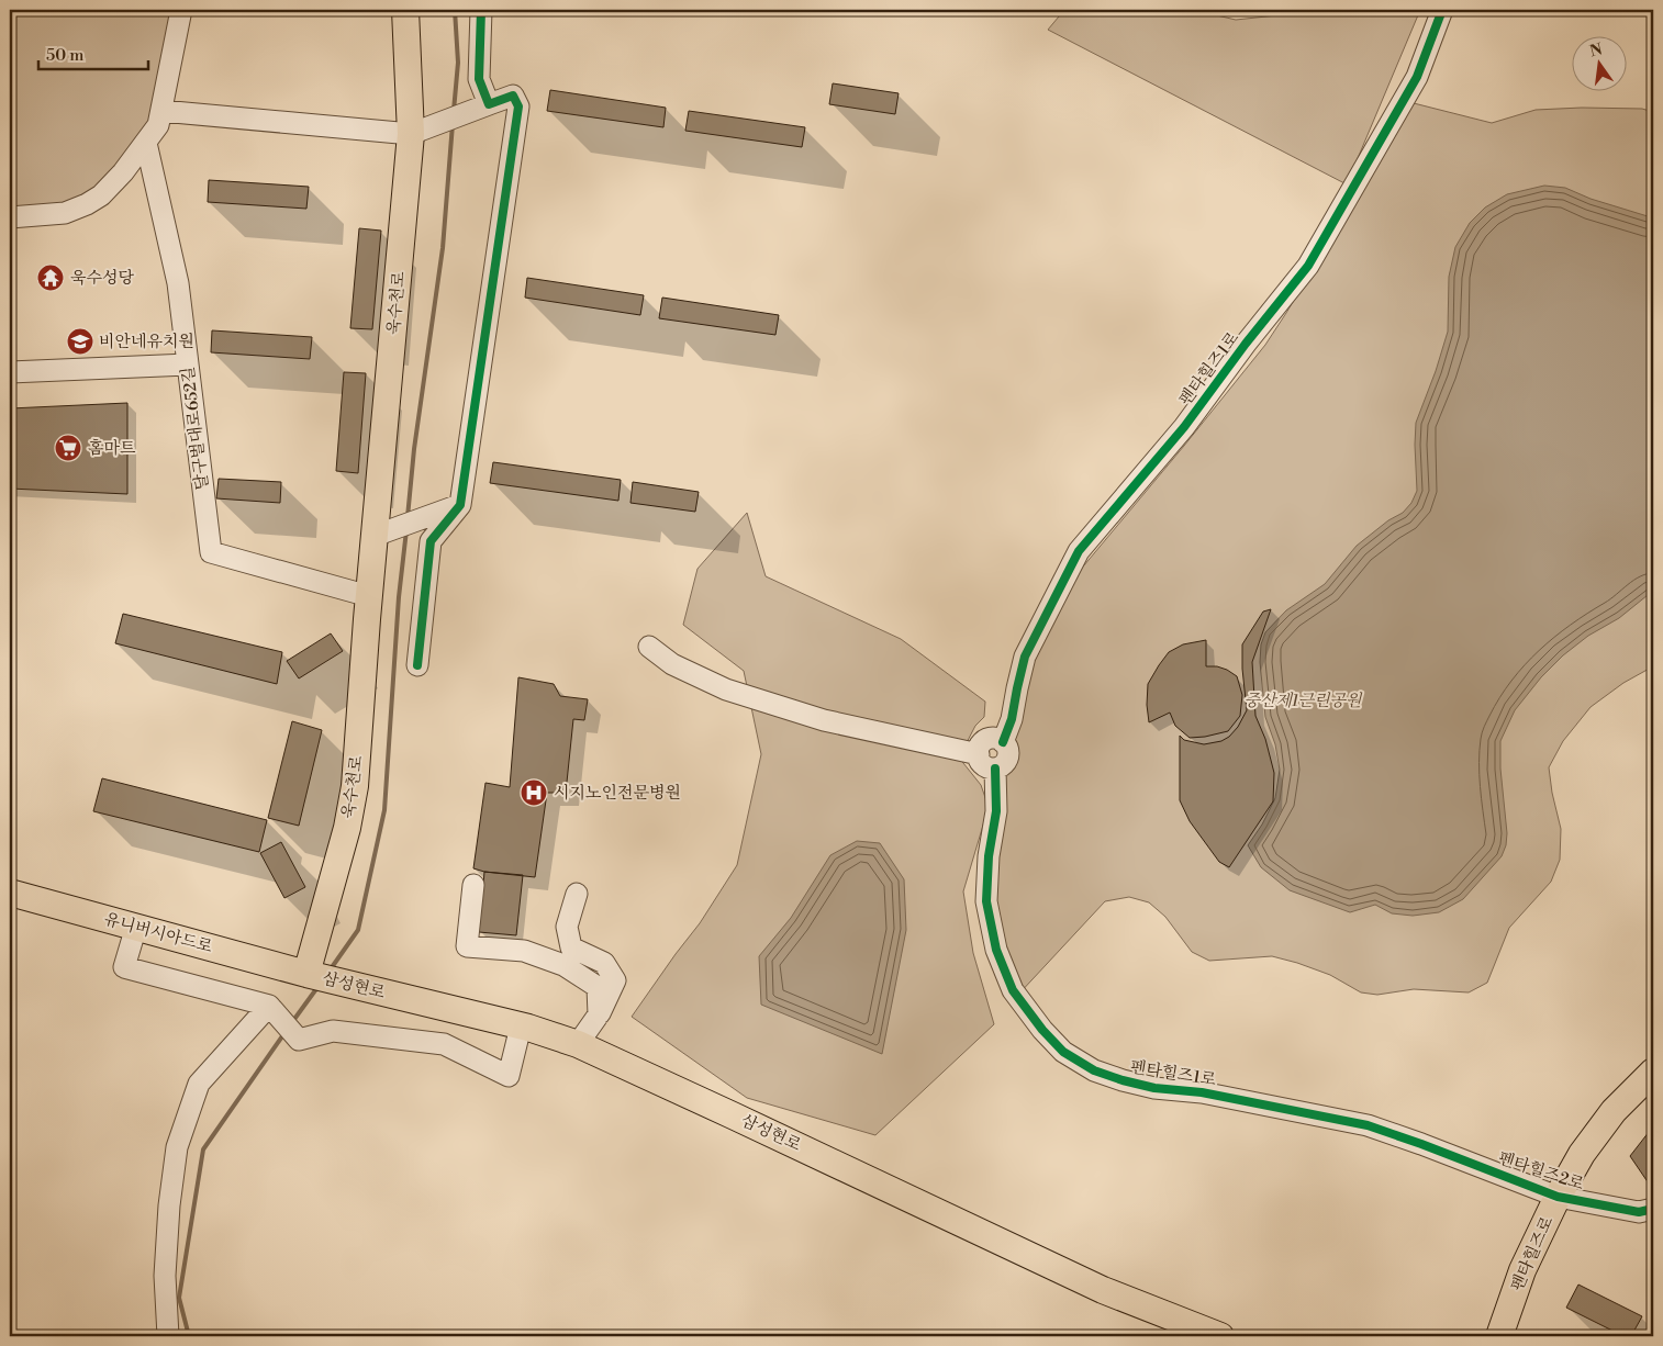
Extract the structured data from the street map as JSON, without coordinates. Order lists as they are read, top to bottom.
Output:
{
  "streets": {
    "main road": [
      "욱수천로",
      "유니버시아드로",
      "삼성현로",
      "펜타힐즈로"
    ],
    "street": ["펜타힐즈1로", "달구벌대로652길", "펜타힐즈2로"]
  },
  "crossings": [
    ["욱수천로", "달구벌대로652길"],
    ["욱수천로", "유니버시아드로"],
    ["욱수천로", "삼성현로"],
    ["펜타힐즈1로", "펜타힐즈2로"],
    ["유니버시아드로", "삼성현로"],
    ["펜타힐즈2로", "펜타힐즈로"]
  ],
  "parks": ["중산제1근린공원"],
  "places": {
    "temple": ["욱수성당"],
    "school or university": ["비안네유치원"],
    "supermarket": ["홈마트"],
    "hospital": ["시지노인전문병원"]
  },
  "scale_bar": "50 m",
  "north": "top"
}
